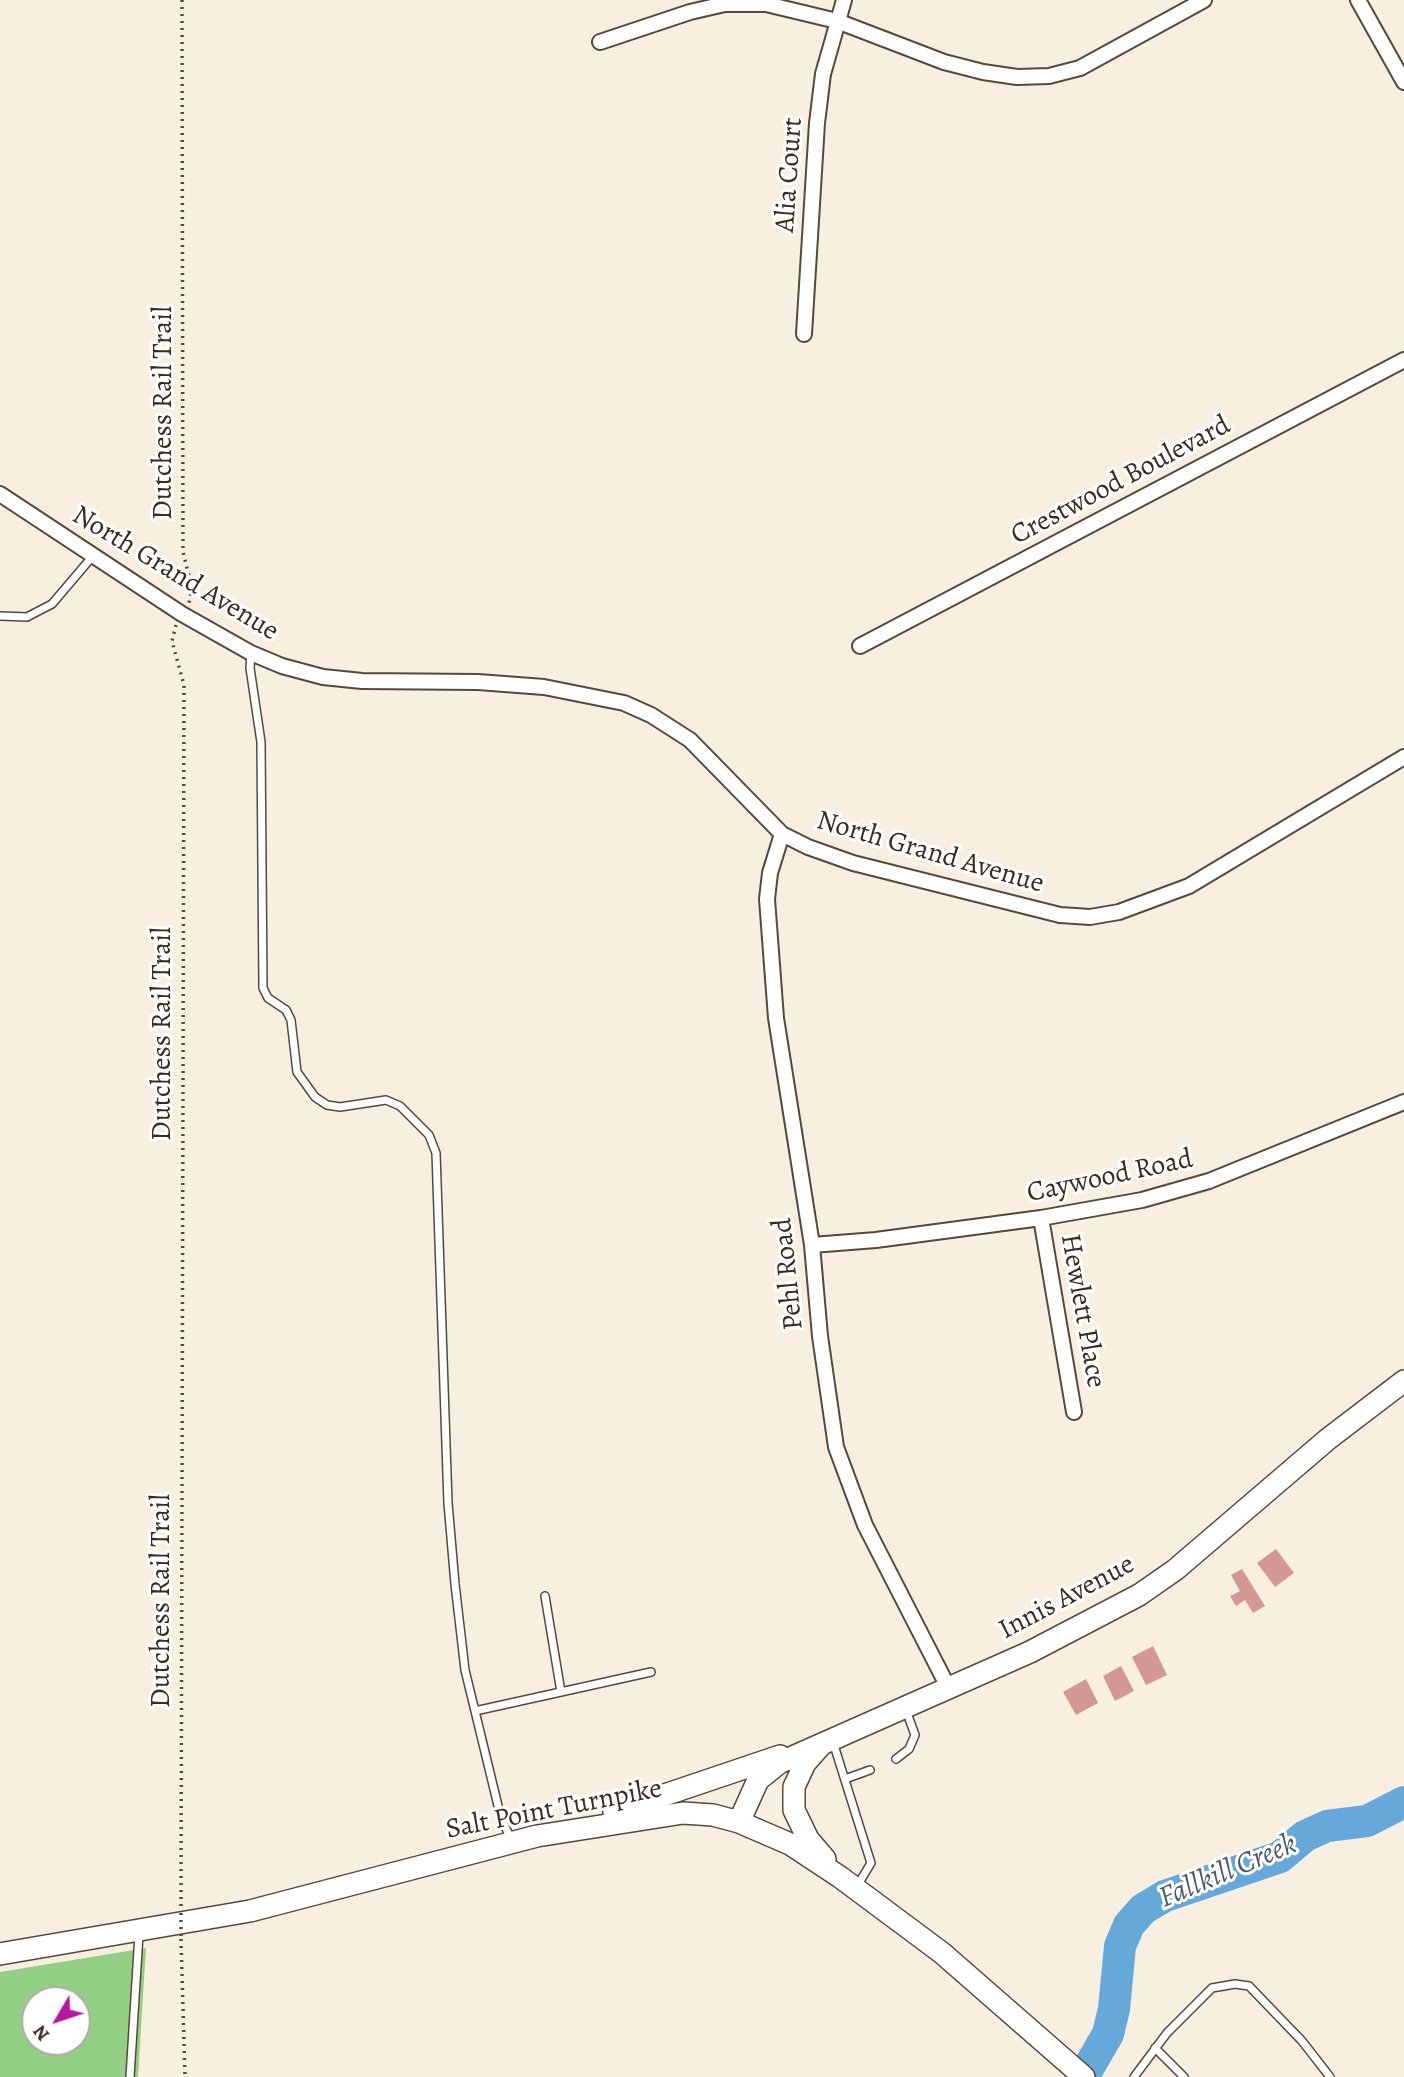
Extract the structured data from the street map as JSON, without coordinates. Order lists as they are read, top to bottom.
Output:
{
  "streets": {
    "main road": ["Innis Avenue", "Salt Point Turnpike"],
    "street": [
      "Alia Court",
      "Crestwood Boulevard",
      "North Grand Avenue",
      "Caywood Road",
      "Pehl Road",
      "Hewlett Place"
    ],
    "path": ["Dutchess Rail Trail"]
  },
  "crossings": [
    ["Dutchess Rail Trail", "North Grand Avenue"],
    ["North Grand Avenue", "Pehl Road"],
    ["Caywood Road", "Pehl Road"],
    ["Caywood Road", "Hewlett Place"],
    ["Pehl Road", "Innis Avenue"],
    ["Innis Avenue", "Salt Point Turnpike"]
  ],
  "water": ["Fallkill Creek"],
  "north": "bottom left"
}
